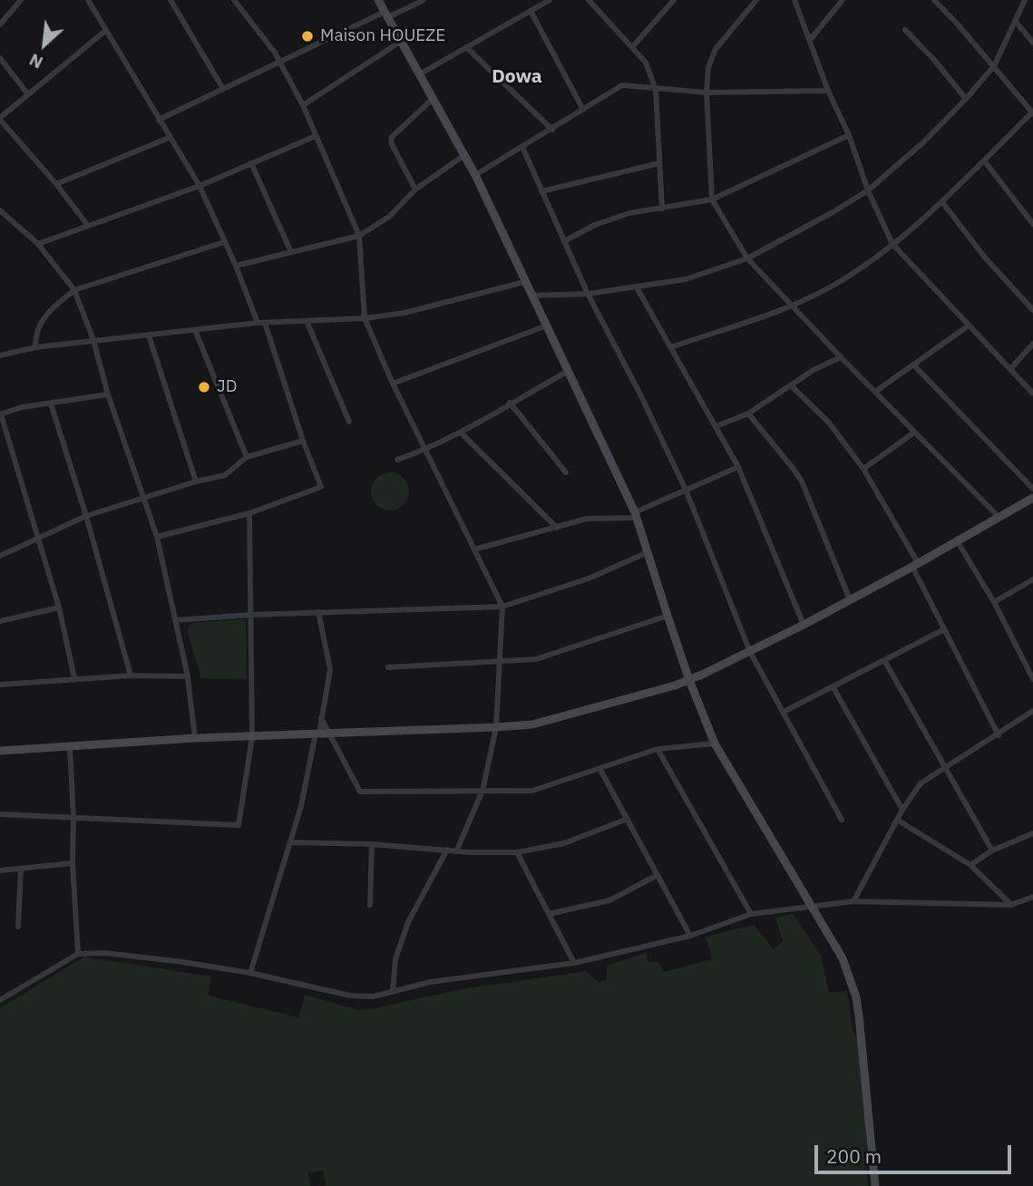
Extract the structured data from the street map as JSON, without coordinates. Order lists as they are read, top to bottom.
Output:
{
  "districts": ["Dowa"],
  "places": ["Maison HOUEZE", "JD"],
  "scale_bar": "200 m",
  "north": "bottom left"
}
